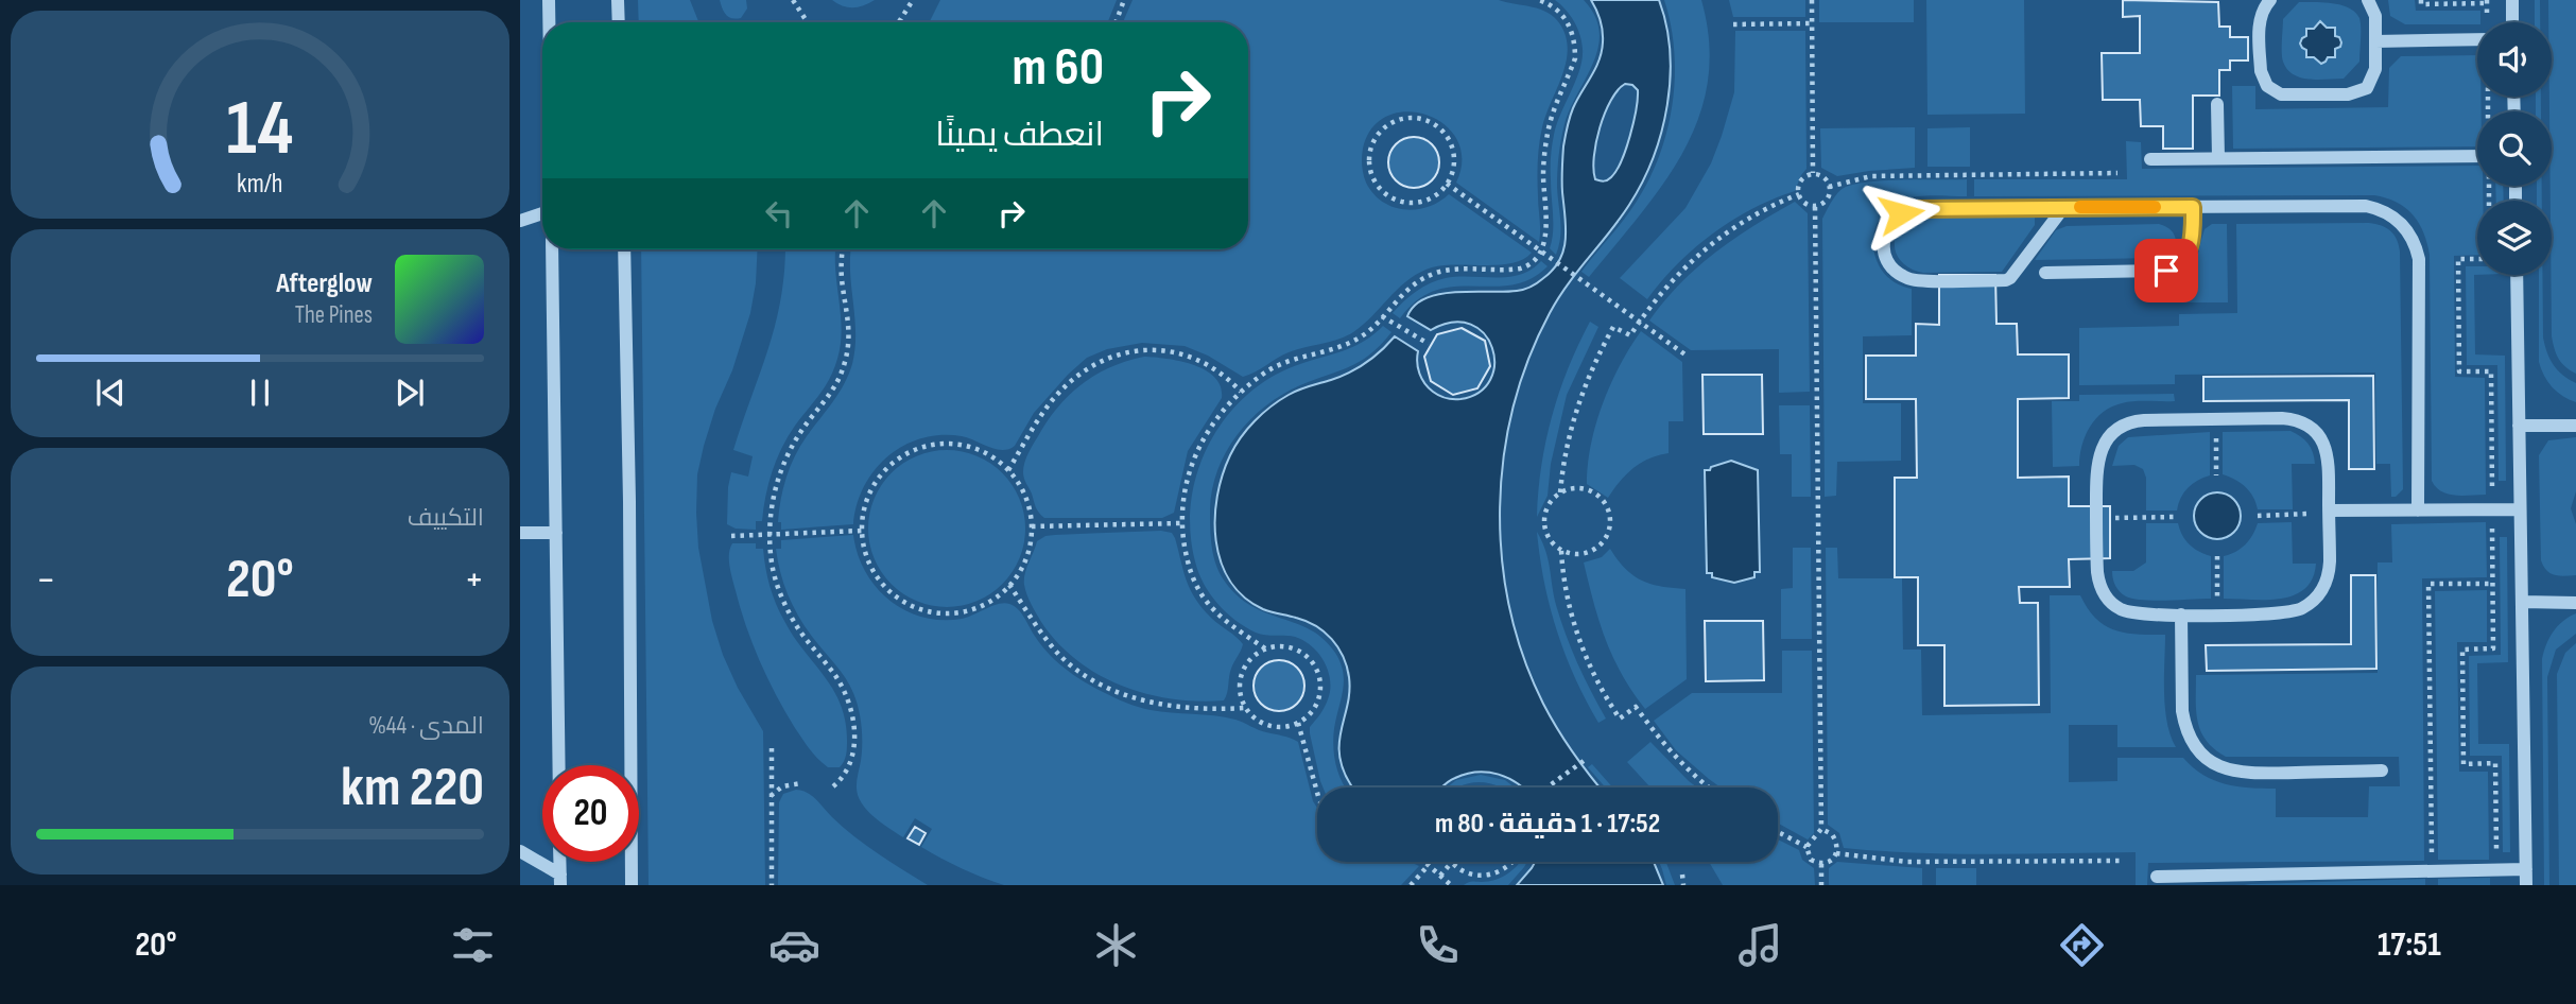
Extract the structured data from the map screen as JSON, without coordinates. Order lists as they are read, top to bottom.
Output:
{
  "page": {
    "turn": ["60 m", "انعطف يمينًا"],
    "song": ["Afterglow", "The Pines"],
    "tile": [
      "التكييف",
      ["المدى · 44%", "220 km"]
    ],
    "heat": ["−", "20°", "+"],
    "limit": "20",
    "trip": "17:52 · 1 دقيقة · 80 m",
    "tabs": ["17:51", "20°"],
    "gauge": ["14", "km/h"]
  }
}
